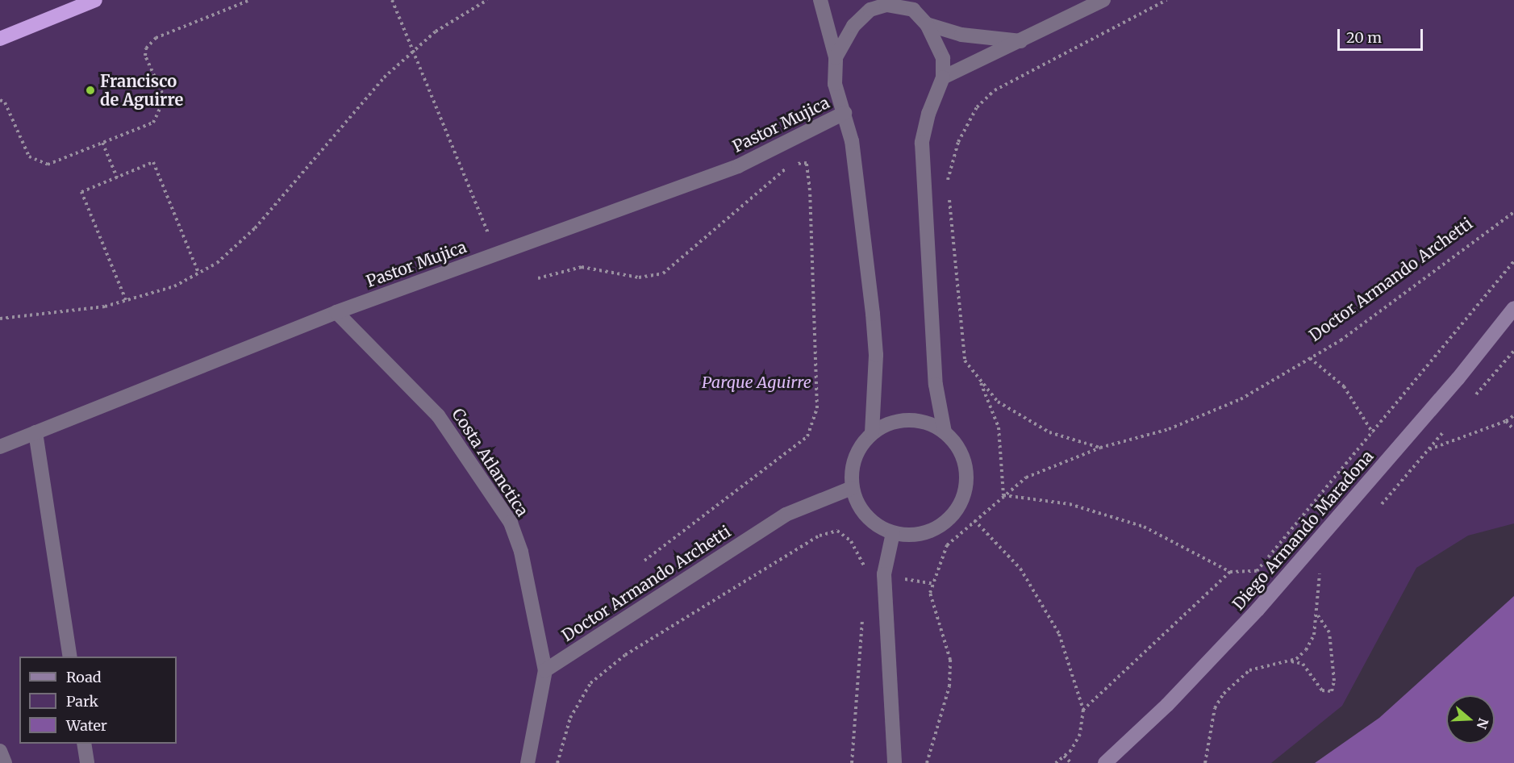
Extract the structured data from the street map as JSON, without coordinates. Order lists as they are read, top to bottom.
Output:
{
  "streets": {
    "main road": ["Diego Armando Maradona"],
    "street": ["Pastor Mujica", "Doctor Armando Archetti", "Costa Atlanctica"]
  },
  "crossings": [
    ["Pastor Mujica", "Costa Atlanctica"],
    ["Doctor Armando Archetti", "Costa Atlanctica"]
  ],
  "parks": ["Parque Aguirre"],
  "places": ["Francisco de Aguirre"],
  "legend": ["Road", "Park", "Water"],
  "scale_bar": "20 m",
  "north": "right"
}
